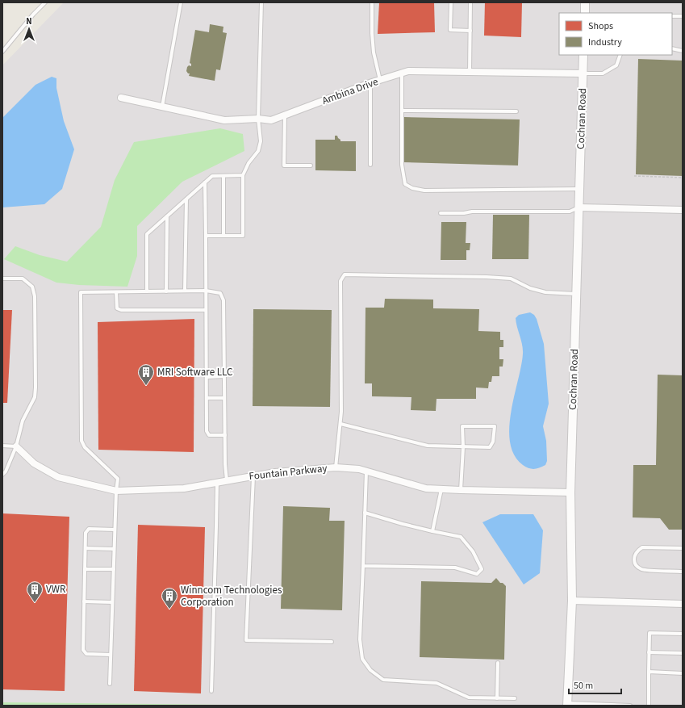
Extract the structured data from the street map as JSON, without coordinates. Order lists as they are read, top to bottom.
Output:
{
  "streets": {
    "street": ["Ambina Drive", "Cochran Road", "Fountain Parkway"]
  },
  "crossings": [
    ["Ambina Drive", "Cochran Road"],
    ["Cochran Road", "Fountain Parkway"]
  ],
  "places": {
    "building": ["MRI Software LLC", "VWR", "Winncom Technologies Corporation"]
  },
  "legend": ["Shops", "Industry"],
  "scale_bar": "50 m",
  "north": "top"
}
